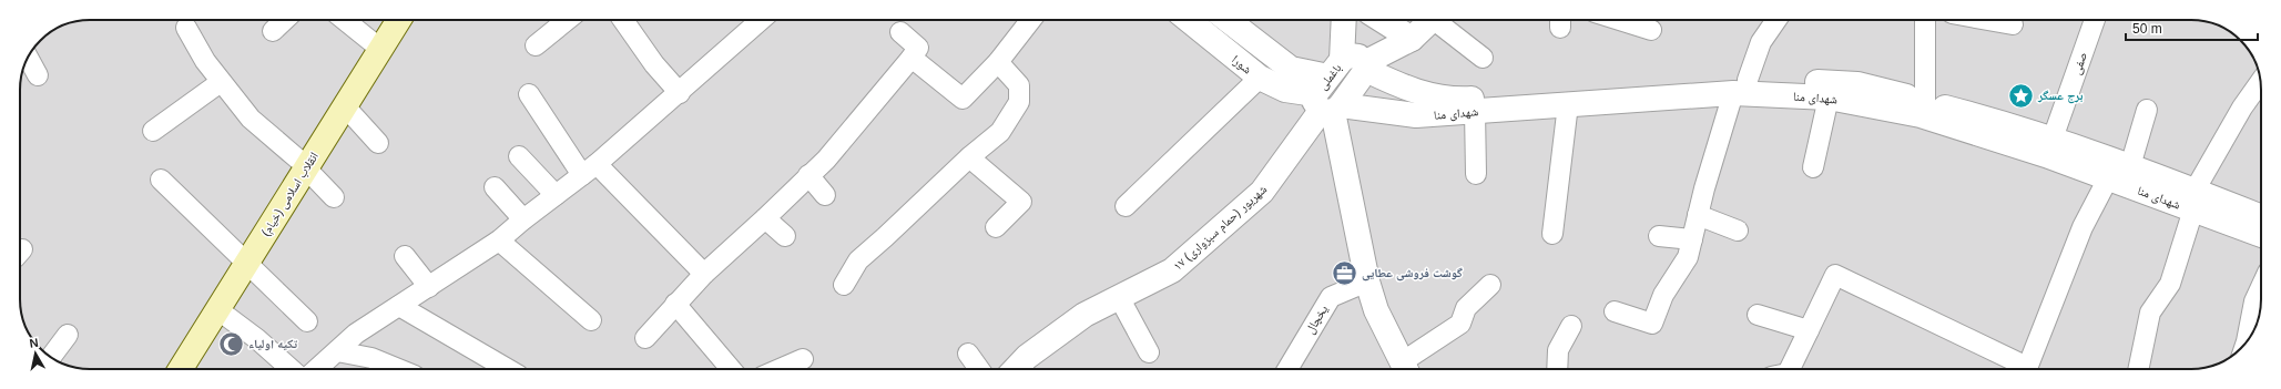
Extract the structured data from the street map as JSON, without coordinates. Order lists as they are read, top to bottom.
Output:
{
  "streets": {
    "main road": ["انقلاب اسلامی (خیام)"],
    "street": [
      "صفی",
      "شورا",
      "شهدای منا",
      "۱۷ شهریور (حمام سبزواری)",
      "یخچال"
    ]
  },
  "crossings": [
    ["صفی", "شهدای منا"],
    ["شورا", "شهدای منا"],
    ["شورا", "۱۷ شهریور (حمام سبزواری)"],
    ["شهدای منا", "۱۷ شهریور (حمام سبزواری)"]
  ],
  "places": {
    "place": ["برج عسگر"],
    "office": ["گوشت فروشی عطایی"],
    "mosque": ["تکیه اولیاء"]
  },
  "scale_bar": "50 m",
  "north": "top"
}
